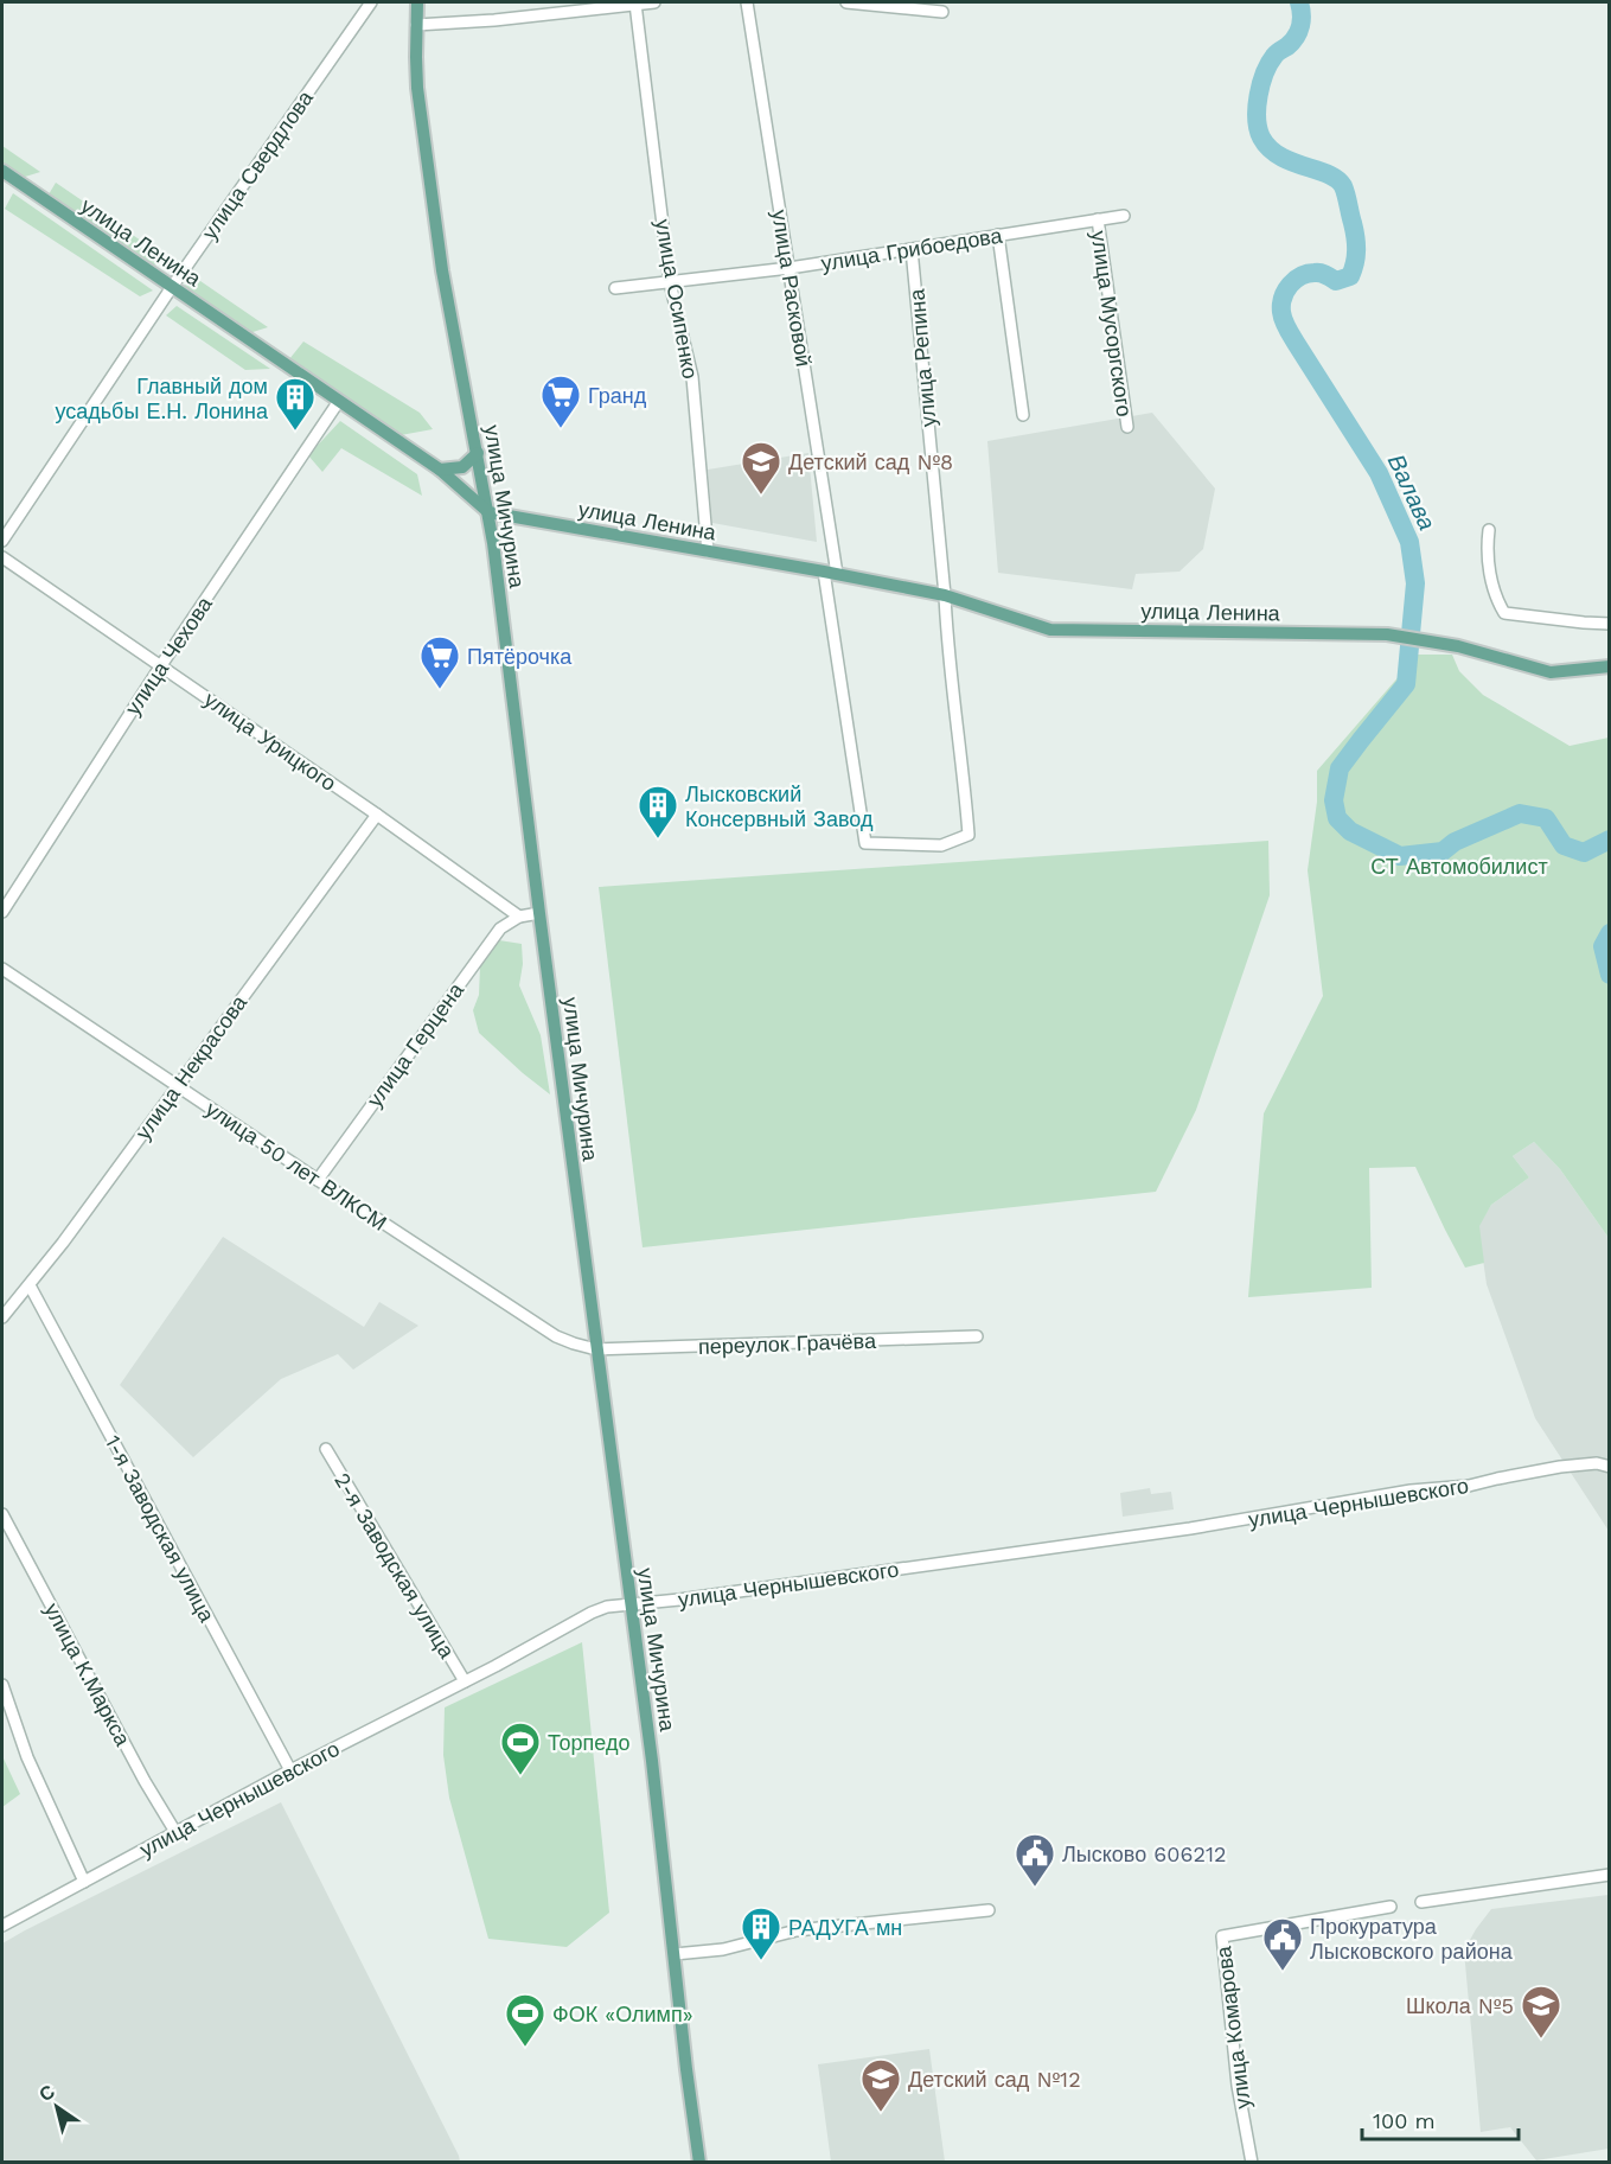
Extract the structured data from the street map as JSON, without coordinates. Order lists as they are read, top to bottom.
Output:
{
  "streets": {
    "main road": ["улица Ленина", "улица Мичурина"],
    "street": [
      "улица Свердлова",
      "улица Грибоедова",
      "улица Расковой",
      "улица Осипенко",
      "улица Мусоргского",
      "улица Репина",
      "улица Чехова",
      "улица Урицкого",
      "улица Герцена",
      "улица Некрасова",
      "улица 50 лет ВЛКСМ",
      "переулок Грачёва",
      "улица Чернышевского",
      "1-я Заводская улица",
      "2-я Заводская улица",
      "улица К.Маркса",
      "улица Комарова"
    ]
  },
  "crossings": [
    ["улица Свердлова", "улица Ленина"],
    ["улица Ленина", "улица Расковой"],
    ["улица Ленина", "улица Осипенко"],
    ["улица Ленина", "улица Репина"],
    ["улица Ленина", "улица Мичурина"],
    ["улица Ленина", "улица Чехова"],
    ["улица Грибоедова", "улица Расковой"],
    ["улица Грибоедова", "улица Осипенко"],
    ["улица Грибоедова", "улица Мусоргского"],
    ["улица Грибоедова", "улица Репина"],
    ["улица Расковой", "улица Репина"],
    ["улица Мичурина", "улица 50 лет ВЛКСМ"],
    ["улица Мичурина", "переулок Грачёва"],
    ["улица Мичурина", "улица Чернышевского"],
    ["улица Чехова", "улица Урицкого"],
    ["улица Урицкого", "улица Герцена"],
    ["улица Урицкого", "улица Некрасова"],
    ["улица Герцена", "улица 50 лет ВЛКСМ"],
    ["улица Некрасова", "улица 50 лет ВЛКСМ"],
    ["улица Некрасова", "1-я Заводская улица"],
    ["улица 50 лет ВЛКСМ", "переулок Грачёва"],
    ["улица Чернышевского", "1-я Заводская улица"],
    ["улица Чернышевского", "2-я Заводская улица"],
    ["улица Чернышевского", "улица К.Маркса"]
  ],
  "water": ["Валава"],
  "parks": ["СТ Автомобилист"],
  "places": {
    "supermarket": ["Гранд", "Пятёрочка"],
    "building": ["Главный дом усадьбы Е.Н. Лонина", "Лысковский Консервный Завод", "РАДУГА мн"],
    "school or university": ["Детский сад №8", "Школа №5", "Детский сад №12"],
    "sports": ["Торпедо", "ФОК «Олимп»"],
    "public building": ["Лысково 606212", "Прокуратура Лысковского района"]
  },
  "scale_bar": "100 m",
  "north": "top left"
}
